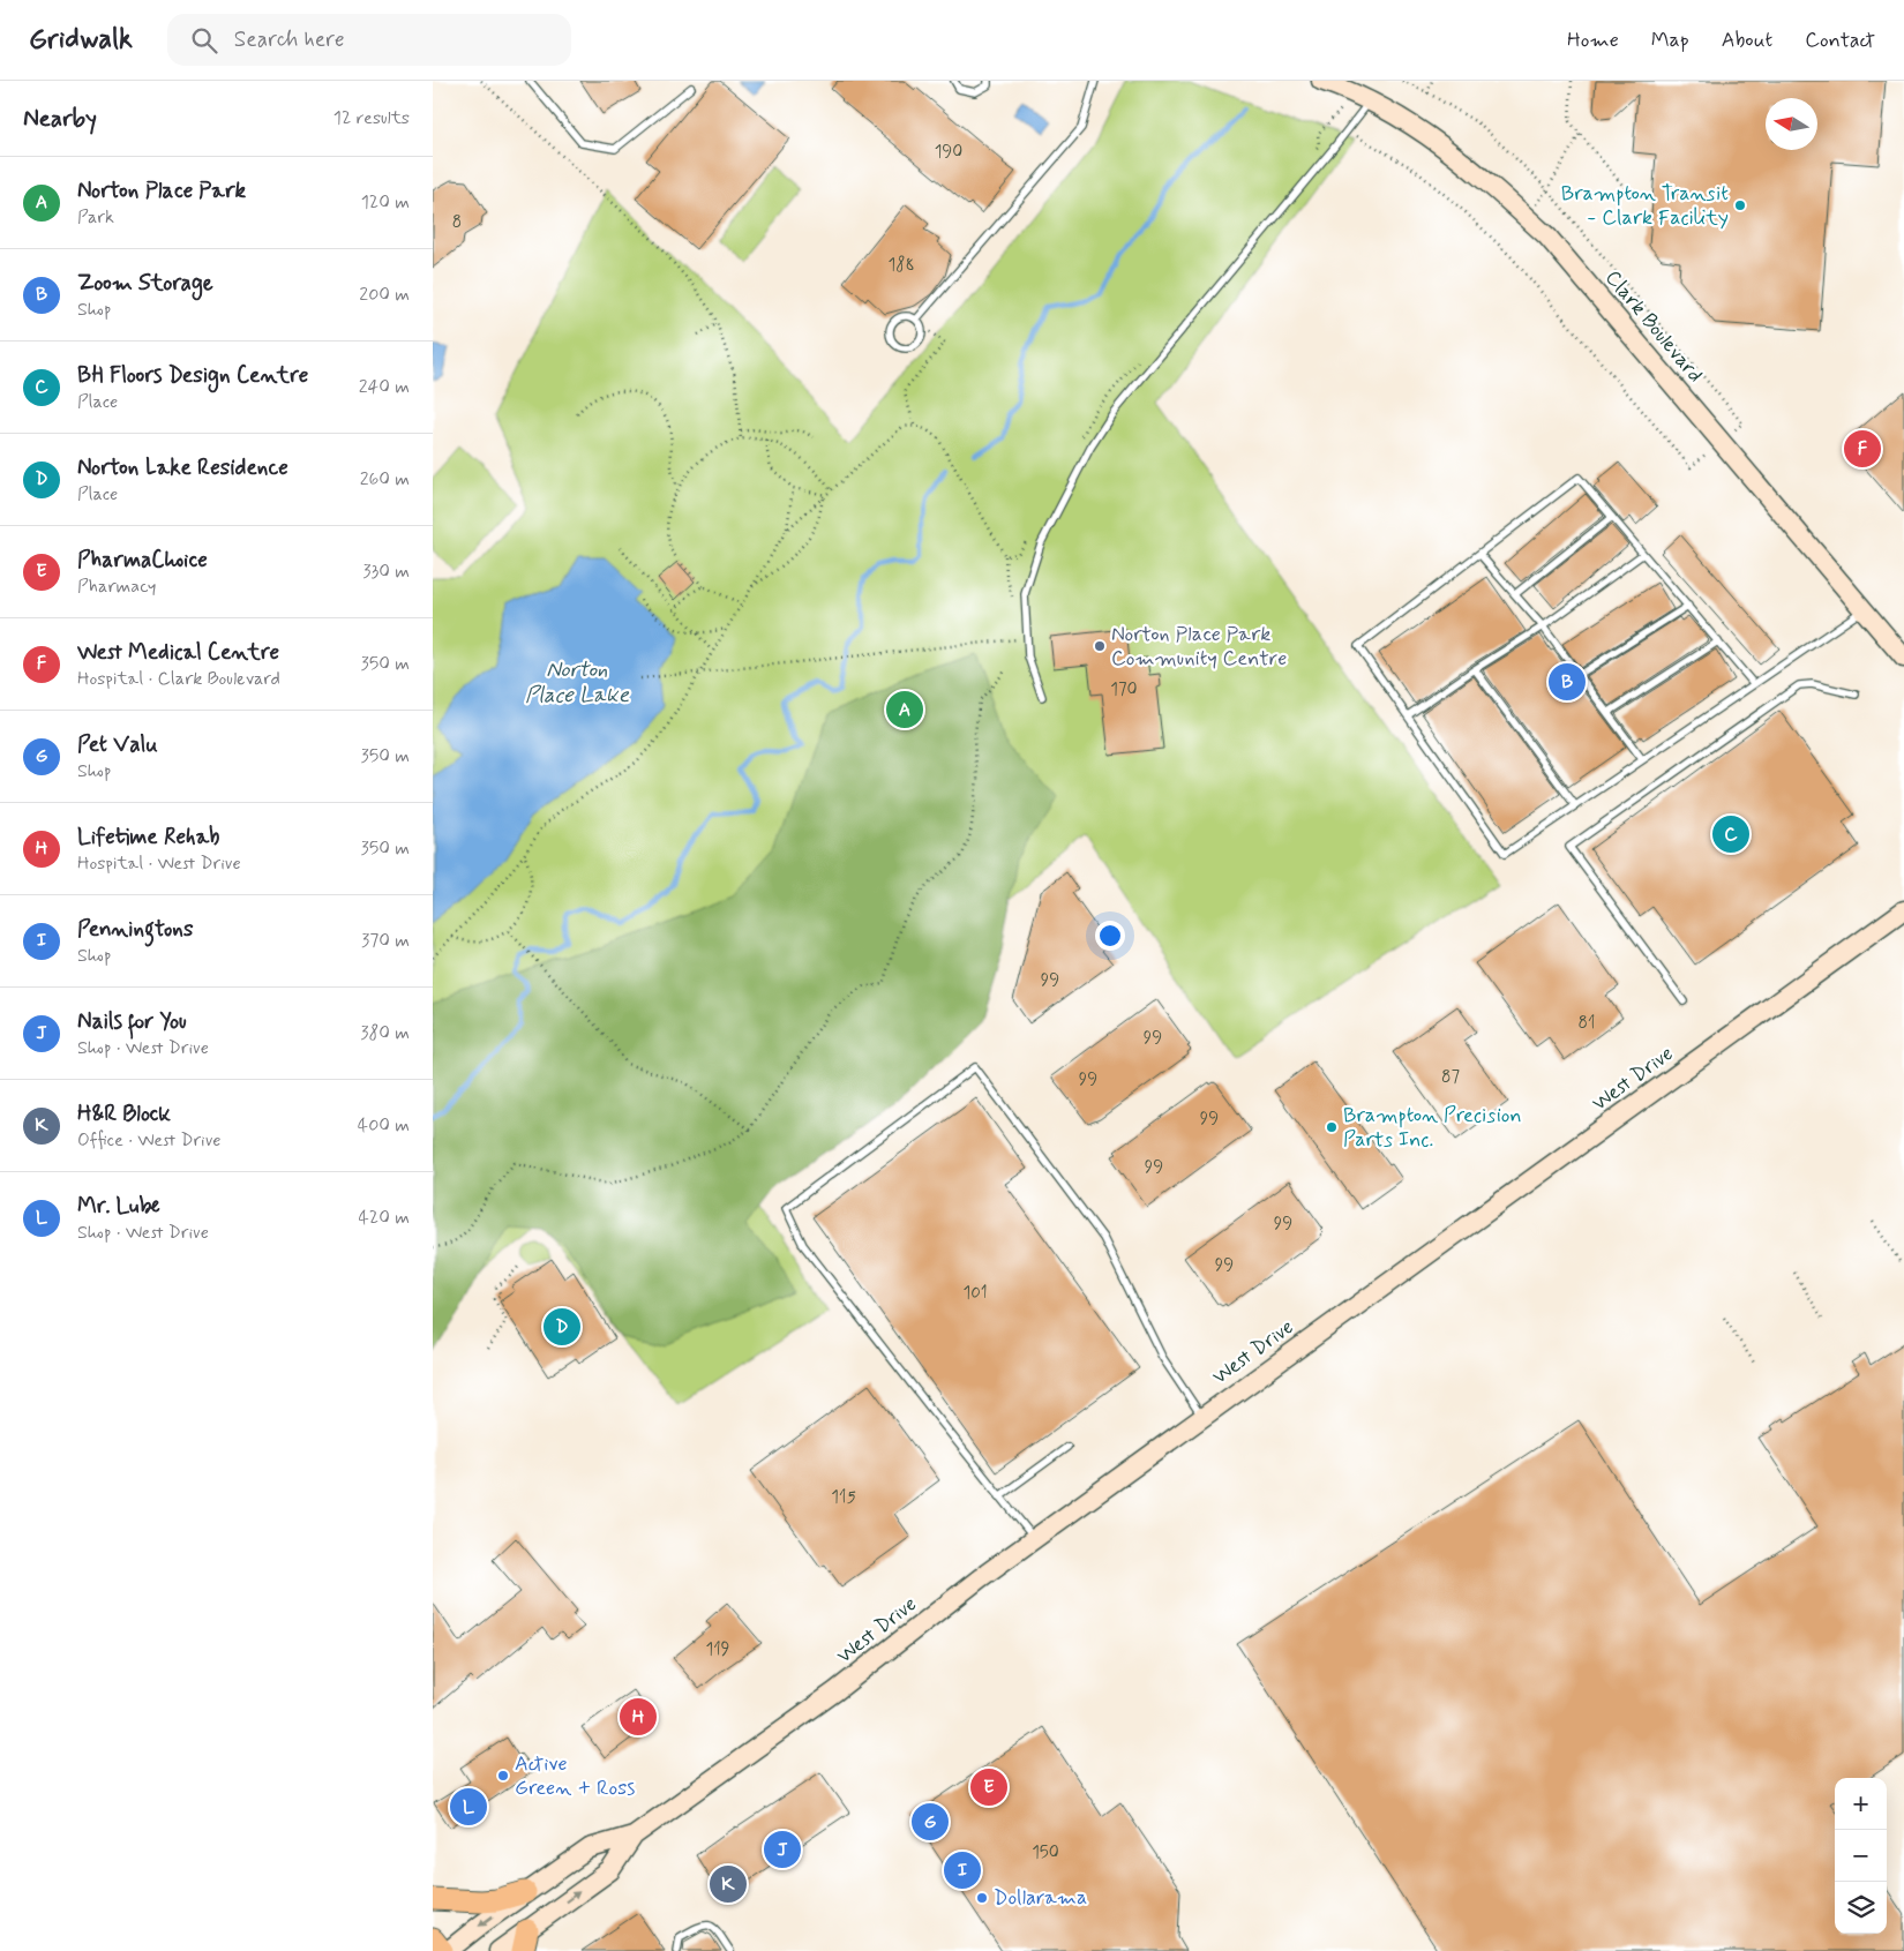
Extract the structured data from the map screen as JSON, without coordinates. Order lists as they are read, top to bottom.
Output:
{
  "streets": {
    "street": ["Clark Boulevard", "West Drive"]
  },
  "water": ["Norton Place Lake"],
  "places": [
    "Brampton Transit - Clark Facility",
    "Norton Place Park Community Centre",
    "Brampton Precision Parts Inc.",
    "Active Green + Ross",
    "Dollarama"
  ],
  "house_numbers": [
    "190",
    "8",
    "188",
    "170",
    "99",
    "81",
    "99",
    "87",
    "99",
    "99",
    "99",
    "99",
    "99",
    "101",
    "115",
    "119",
    "150"
  ],
  "north": "left",
  "page": {
    "header": "Gridwalk",
    "search": "Search here",
    "nav": [
      "Home",
      "Map",
      "About",
      "Contact"
    ],
    "heading": ["Nearby", "12 results"],
    "list": [
      {
        "mark": "A",
        "name": "Norton Place Park",
        "note": "Park",
        "value": "120 m"
      },
      {
        "mark": "B",
        "name": "Zoom Storage",
        "note": "Shop",
        "value": "200 m"
      },
      {
        "mark": "C",
        "name": "BH Floors Design Centre",
        "note": "Place",
        "value": "240 m"
      },
      {
        "mark": "D",
        "name": "Norton Lake Residence",
        "note": "Place",
        "value": "260 m"
      },
      {
        "mark": "E",
        "name": "PharmaChoice",
        "note": "Pharmacy",
        "value": "330 m"
      },
      {
        "mark": "F",
        "name": "West Medical Centre",
        "note": "Hospital · Clark Boulevard",
        "value": "350 m"
      },
      {
        "mark": "G",
        "name": "Pet Valu",
        "note": "Shop",
        "value": "350 m"
      },
      {
        "mark": "H",
        "name": "Lifetime Rehab",
        "note": "Hospital · West Drive",
        "value": "350 m"
      },
      {
        "mark": "I",
        "name": "Penningtons",
        "note": "Shop",
        "value": "370 m"
      },
      {
        "mark": "J",
        "name": "Nails for You",
        "note": "Shop · West Drive",
        "value": "380 m"
      },
      {
        "mark": "K",
        "name": "H&R Block",
        "note": "Office · West Drive",
        "value": "400 m"
      },
      {
        "mark": "L",
        "name": "Mr. Lube",
        "note": "Shop · West Drive",
        "value": "420 m"
      }
    ],
    "pins": [
      "F",
      "B",
      "A",
      "C",
      "D",
      "H",
      "E",
      "L",
      "G",
      "J",
      "I",
      "K"
    ],
    "map_buttons": ["+", "−"]
  }
}
